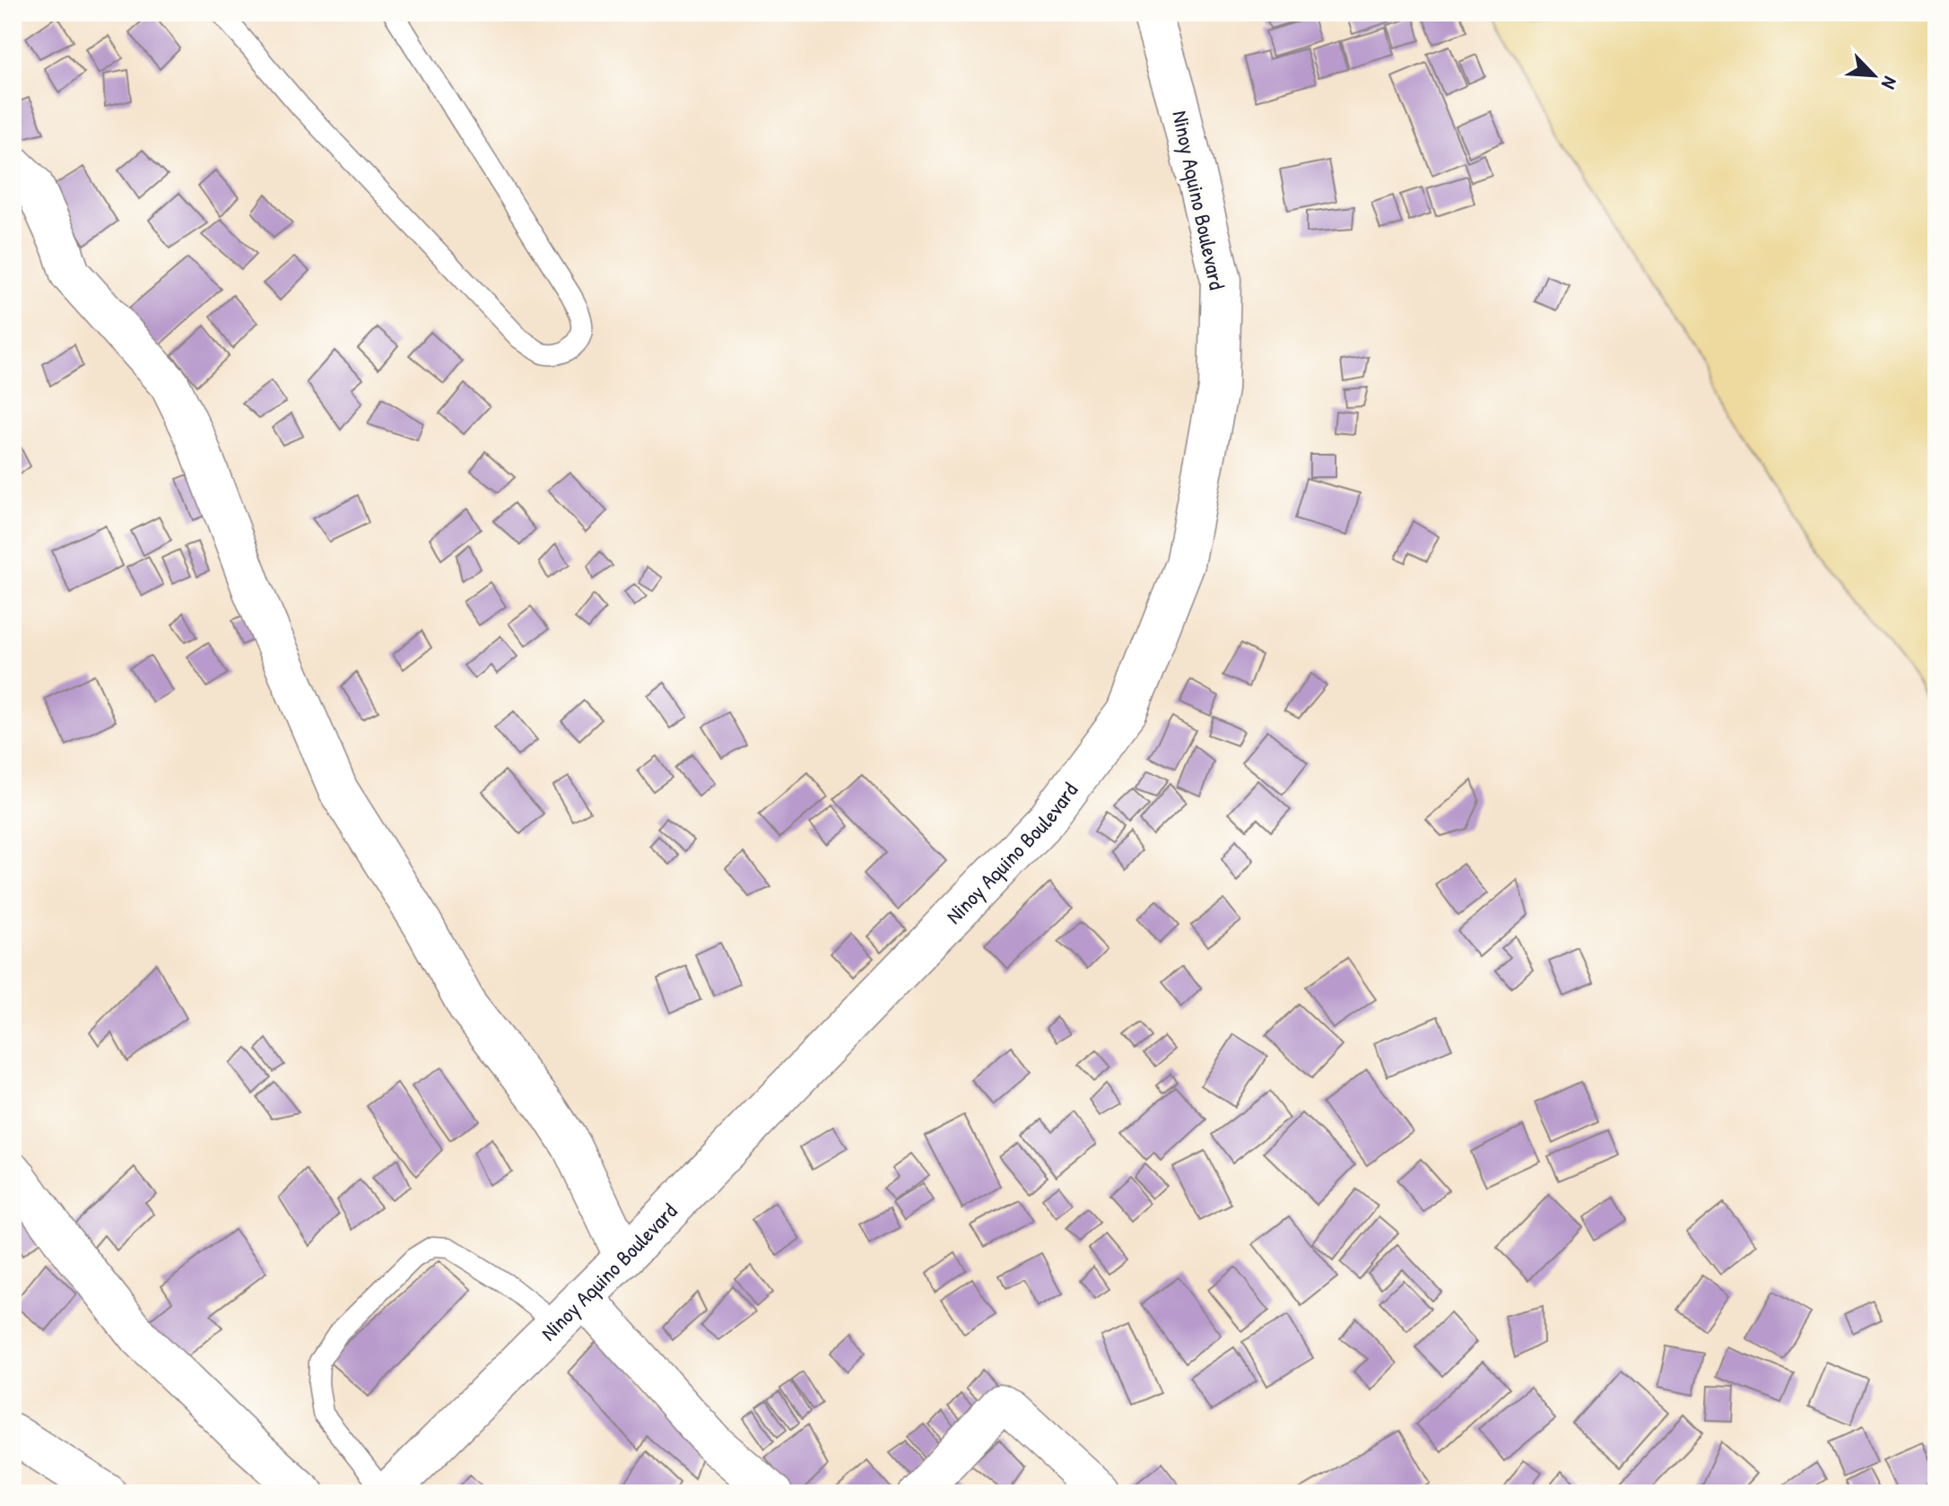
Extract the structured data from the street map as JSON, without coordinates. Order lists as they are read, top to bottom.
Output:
{
  "streets": {
    "main road": ["Ninoy Aquino Boulevard"]
  },
  "north": "bottom right"
}
